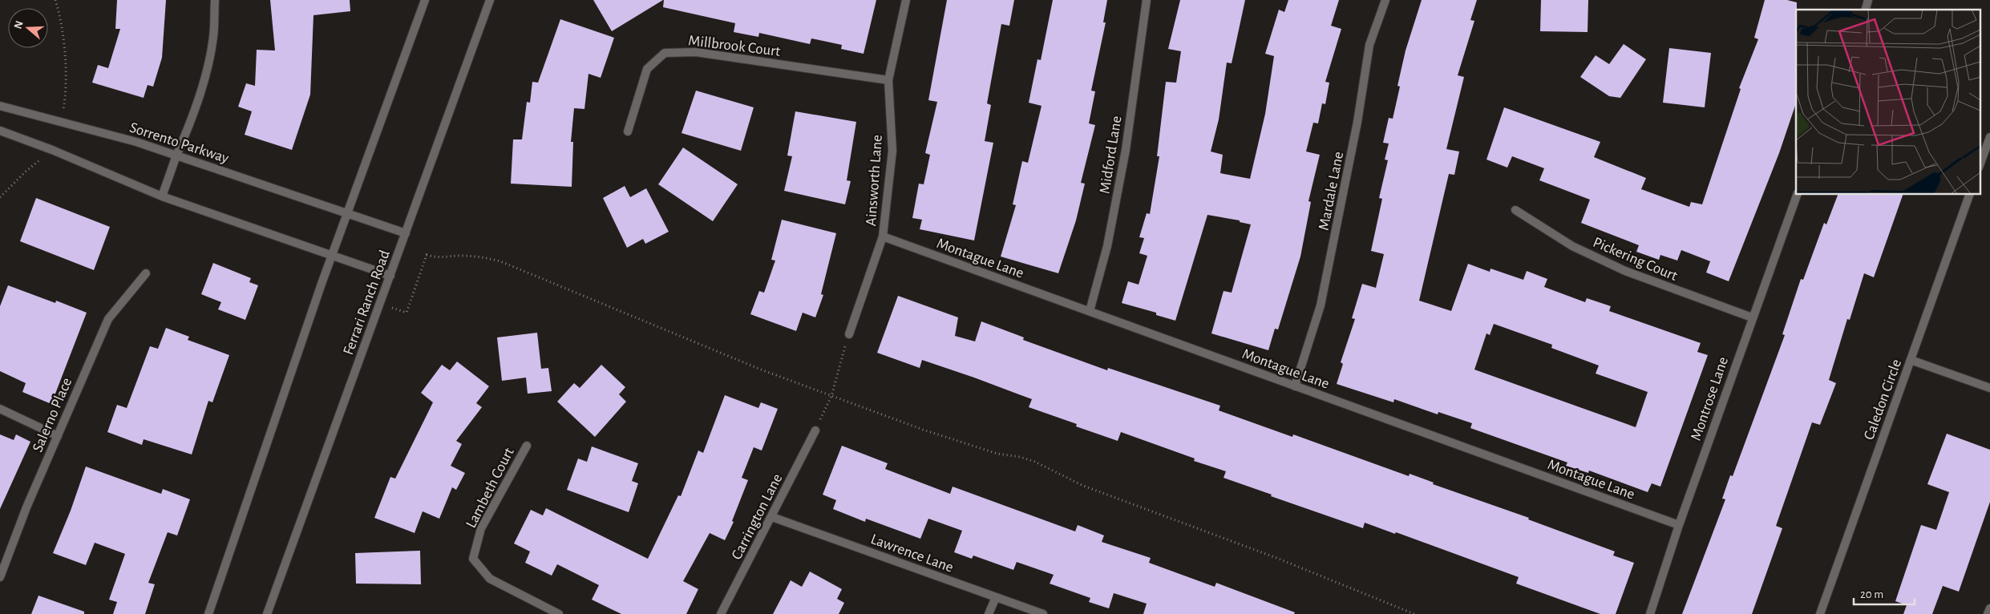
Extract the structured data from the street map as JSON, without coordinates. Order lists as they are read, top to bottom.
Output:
{
  "streets": {
    "street": [
      "Millbrook Court",
      "Sorrento Parkway",
      "Midford Lane",
      "Ainsworth Lane",
      "Mardale Lane",
      "Montague Lane",
      "Pickering Court",
      "Ferrari Ranch Road",
      "Montrose Lane",
      "Caledon Circle",
      "Salerno Place",
      "Lambeth Court",
      "Carrington Lane",
      "Lawrence Lane"
    ]
  },
  "crossings": [
    ["Millbrook Court", "Ainsworth Lane"],
    ["Sorrento Parkway", "Ferrari Ranch Road"],
    ["Midford Lane", "Montague Lane"],
    ["Ainsworth Lane", "Montague Lane"],
    ["Mardale Lane", "Montague Lane"],
    ["Montague Lane", "Montrose Lane"],
    ["Pickering Court", "Montrose Lane"],
    ["Carrington Lane", "Lawrence Lane"]
  ],
  "scale_bar": "20 m",
  "north": "left"
}
